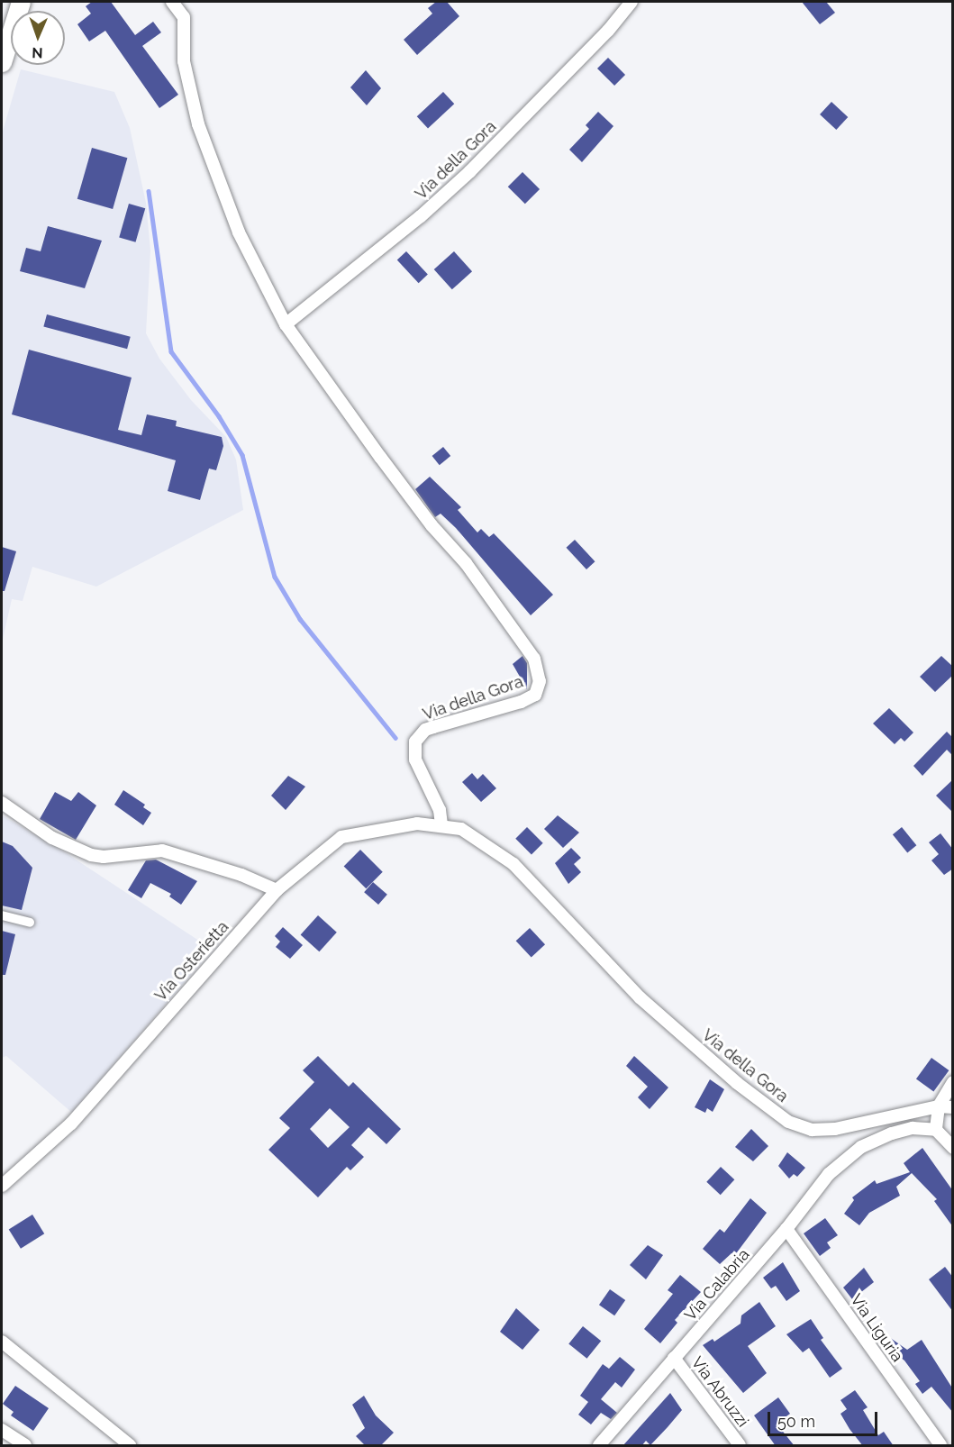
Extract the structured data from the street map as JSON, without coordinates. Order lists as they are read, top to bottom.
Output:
{
  "streets": {
    "street": [
      "Via della Gora",
      "Via Osterietta",
      "Via Calabria",
      "Via Liguria",
      "Via Abruzzi"
    ]
  },
  "crossings": [
    ["Via della Gora", "Via Osterietta"],
    ["Via Calabria", "Via Liguria"],
    ["Via Calabria", "Via Abruzzi"]
  ],
  "scale_bar": "50 m",
  "north": "bottom"
}
